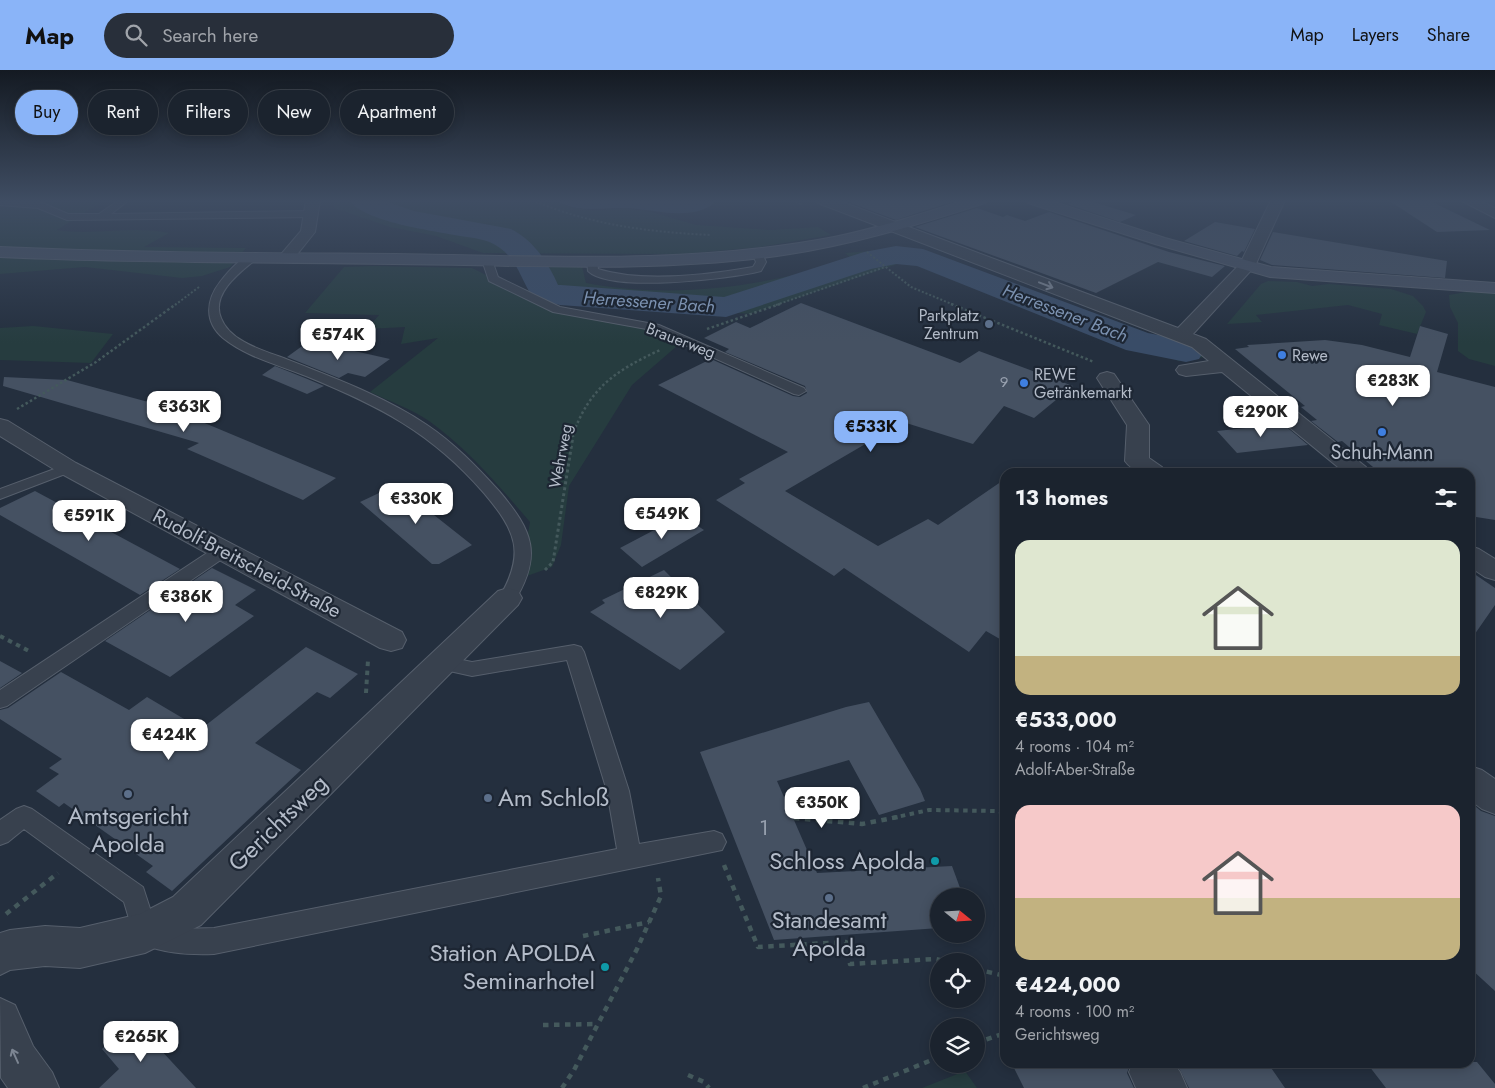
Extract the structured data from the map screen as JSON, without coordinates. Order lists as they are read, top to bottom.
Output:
{
  "streets": {
    "street": ["Rudolf-Breitscheid-Straße", "Gerichtsweg"],
    "lane": ["Brauerweg"],
    "path": ["Wehrweg"]
  },
  "crossings": [
    ["Brauerweg", "Wehrweg"],
    ["Wehrweg", "Gerichtsweg"]
  ],
  "water": ["Herressener Bach"],
  "places": [
    "Parkplatz Zentrum",
    "Rewe",
    "REWE Getränkemarkt",
    "Schuh-Mann",
    "Amtsgericht Apolda",
    "Am Schloß",
    "Schloss Apolda",
    "Standesamt Apolda",
    "Station APOLDA Seminarhotel"
  ],
  "house_numbers": ["9", "1"],
  "north": "right",
  "page": {
    "header": "Map",
    "search": "Search here",
    "nav": ["Map", "Layers", "Share"],
    "chip": [
      "Buy",
      "Rent",
      "Filters",
      "New",
      "Apartment"
    ],
    "price": [
      "€574K",
      "€283K",
      "€363K",
      "€290K",
      "€533K",
      "€330K",
      "€549K",
      "€591K",
      "€829K",
      "€386K",
      "€424K",
      "€350K",
      "€265K"
    ],
    "heading": "13 homes",
    "list": [
      {
        "name": "€533,000",
        "note": "4 rooms · 104 m² · Adolf-Aber-Straße"
      },
      {
        "name": "€424,000",
        "note": "4 rooms · 100 m² · Gerichtsweg"
      }
    ]
  }
}
